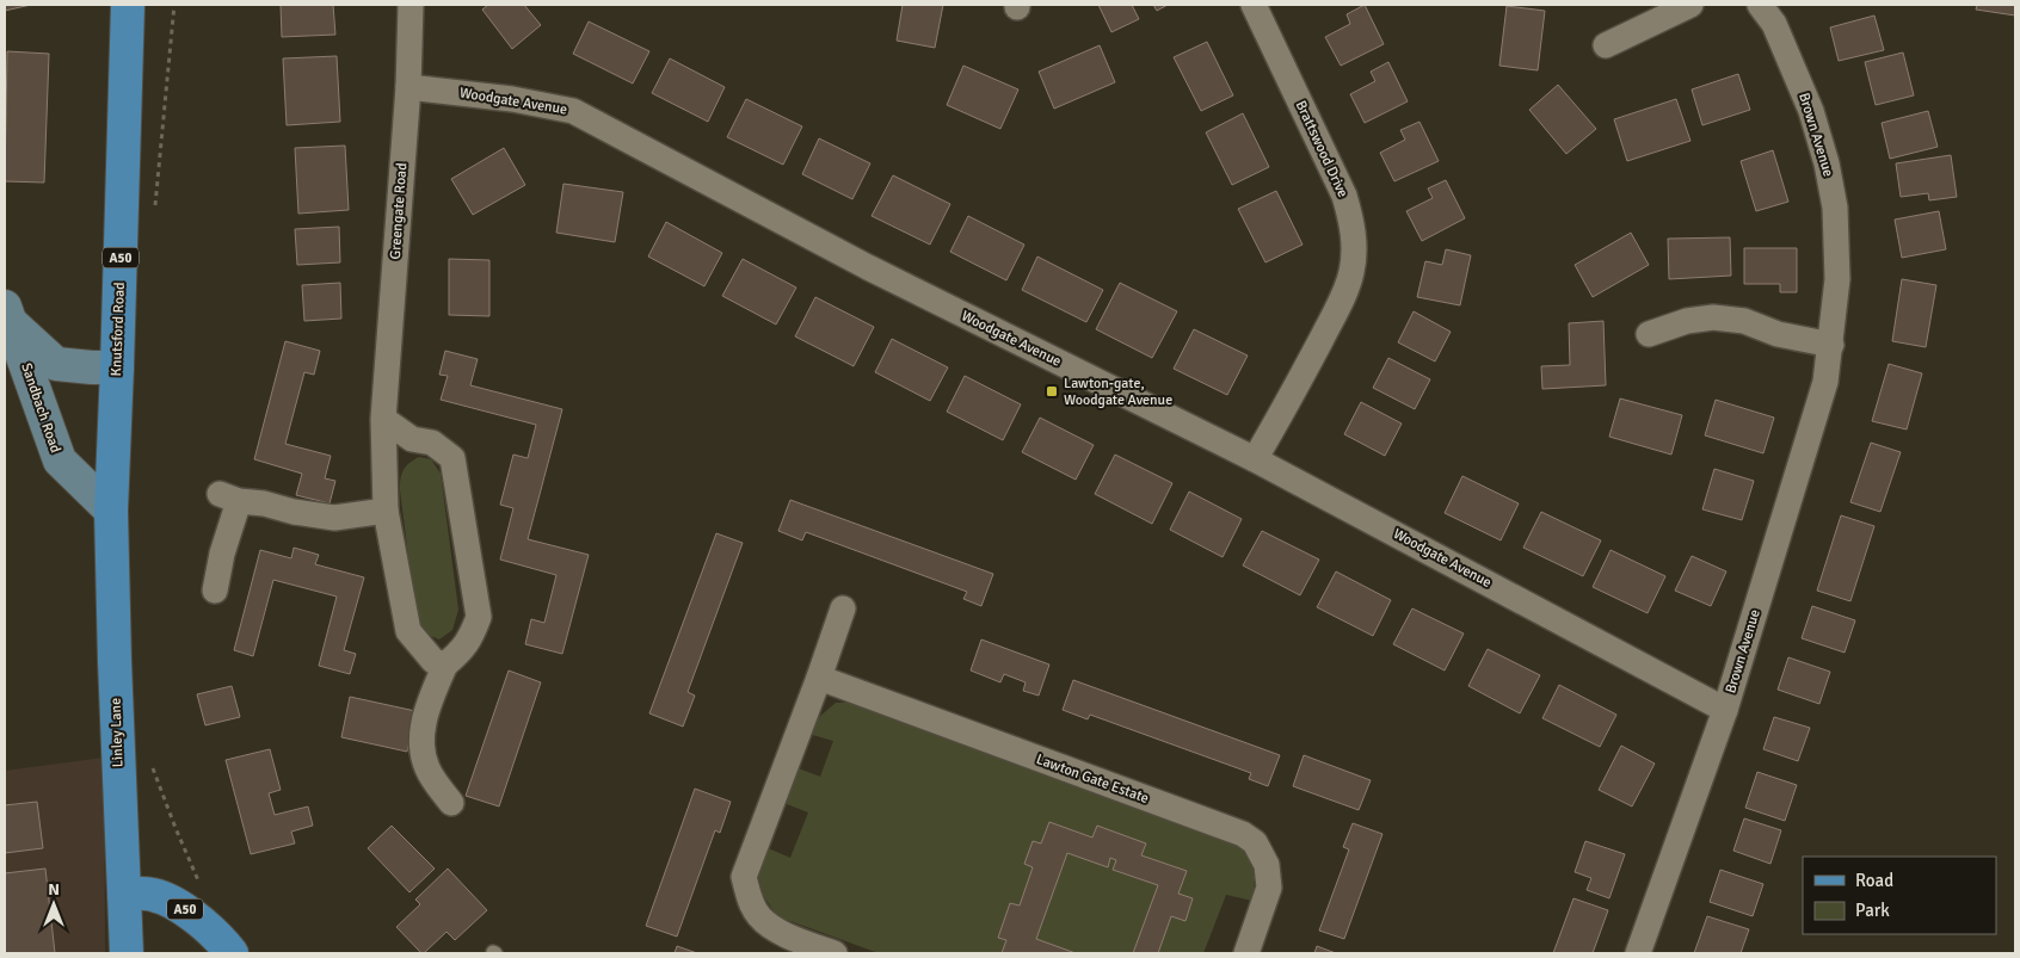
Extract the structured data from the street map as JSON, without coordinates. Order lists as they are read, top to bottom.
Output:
{
  "streets": {
    "main road": ["A50", "Knutsford Road", "Linley Lane"],
    "street": [
      "Woodgate Avenue",
      "Brown Avenue",
      "Brattswood Drive",
      "Greengate Road",
      "Sandbach Road",
      "Lawton Gate Estate"
    ]
  },
  "crossings": [
    ["Woodgate Avenue", "Brown Avenue"],
    ["Woodgate Avenue", "Brattswood Drive"],
    ["Woodgate Avenue", "Greengate Road"],
    ["A50", "Linley Lane"],
    ["Knutsford Road", "Sandbach Road"],
    ["Knutsford Road", "Linley Lane"],
    ["Sandbach Road", "Linley Lane"]
  ],
  "places": {
    "transit": ["Lawton-gate, Woodgate Avenue"]
  },
  "legend": ["Road", "Park"],
  "north": "top"
}
